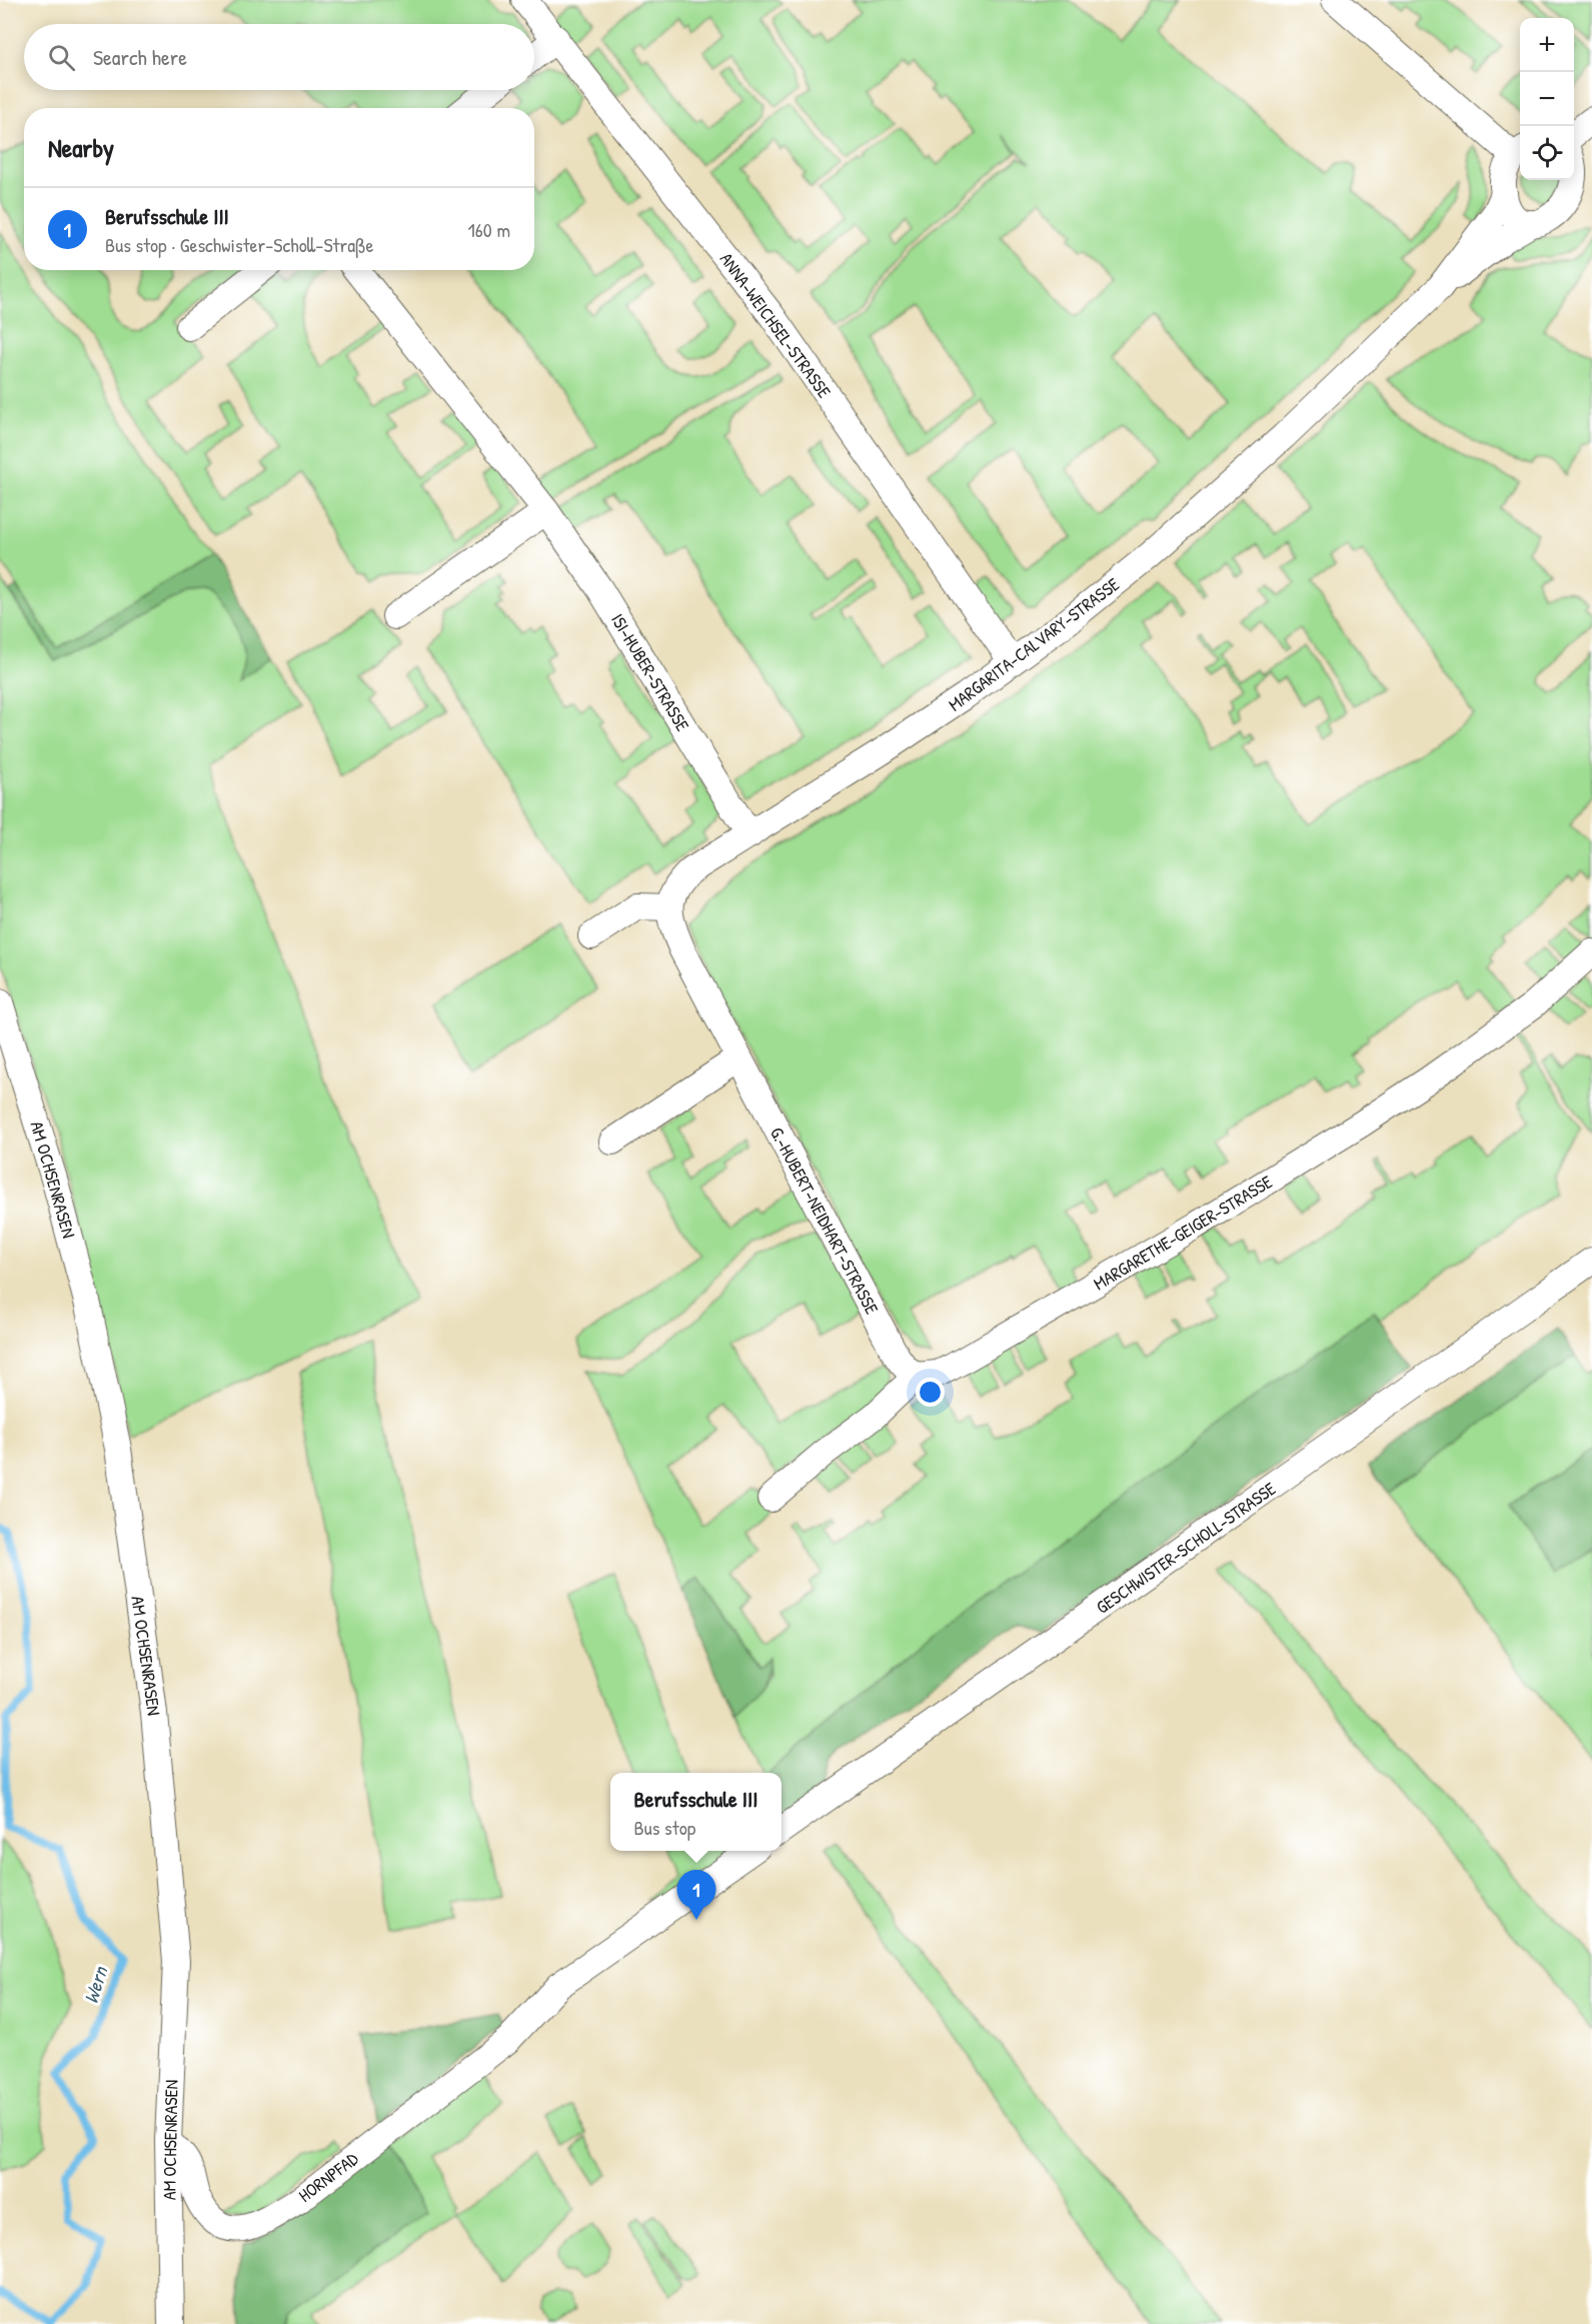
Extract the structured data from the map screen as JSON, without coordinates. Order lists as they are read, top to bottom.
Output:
{
  "streets": {
    "street": [
      "ANNA-WEICHSEL-STRASSE",
      "MARGARITA-CALVARY-STRASSE",
      "ISI-HUBER-STRASSE",
      "AM OCHSENRASEN",
      "G.-HUBERT-NEIDHART-STRASSE",
      "MARGARETHE-GEIGER-STRASSE",
      "GESCHWISTER-SCHOLL-STRASSE",
      "HORNPFAD"
    ]
  },
  "crossings": [
    ["ANNA-WEICHSEL-STRASSE", "MARGARITA-CALVARY-STRASSE"],
    ["MARGARITA-CALVARY-STRASSE", "ISI-HUBER-STRASSE"],
    ["MARGARITA-CALVARY-STRASSE", "G.-HUBERT-NEIDHART-STRASSE"],
    ["AM OCHSENRASEN", "HORNPFAD"],
    ["G.-HUBERT-NEIDHART-STRASSE", "MARGARETHE-GEIGER-STRASSE"]
  ],
  "water": ["Wern"],
  "page": {
    "map_buttons": ["+", "−"],
    "search": "Search here",
    "heading": "Nearby",
    "list": [
      {
        "mark": "1",
        "name": "Berufsschule III",
        "note": "Bus stop · Geschwister-Scholl-Straße",
        "value": "160 m"
      }
    ],
    "popup": ["Berufsschule III", "Bus stop"],
    "pins": "1"
  }
}
